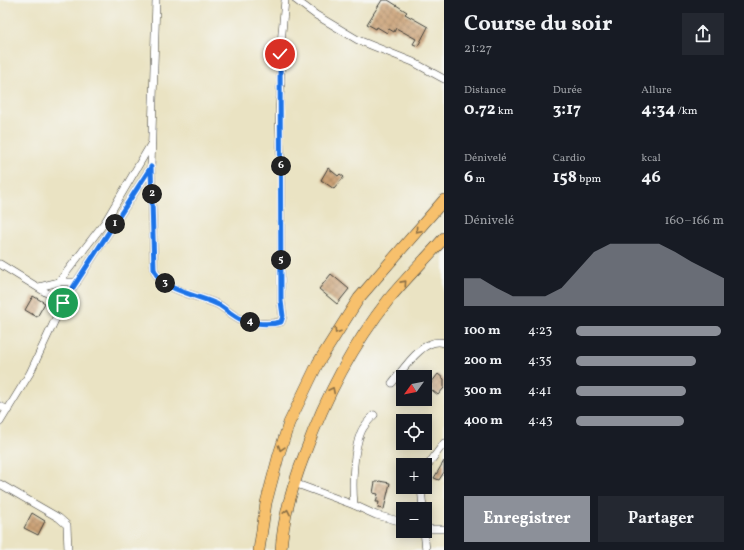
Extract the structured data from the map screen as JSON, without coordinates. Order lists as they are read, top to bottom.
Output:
{
  "north": "bottom left",
  "page": {
    "heading": ["Course du soir", "21:27"],
    "stats": [
      ["Distance", "0.72 km"],
      ["Durée", "3:17"],
      ["Allure", "4:34 /km"],
      ["Dénivelé", "6 m"],
      ["Cardio", "158 bpm"],
      ["kcal", "46"]
    ],
    "pins": [
      "6",
      "2",
      "1",
      "5",
      "3",
      "4"
    ],
    "chart": ["Dénivelé", "160–166 m"],
    "list": [
      {
        "name": "100 m",
        "note": "4:23"
      },
      {
        "name": "200 m",
        "note": "4:35"
      },
      {
        "name": "300 m",
        "note": "4:41"
      },
      {
        "name": "400 m",
        "note": "4:43"
      }
    ],
    "map_buttons": ["+", "−"],
    "buttons": ["Enregistrer", "Partager"]
  }
}
